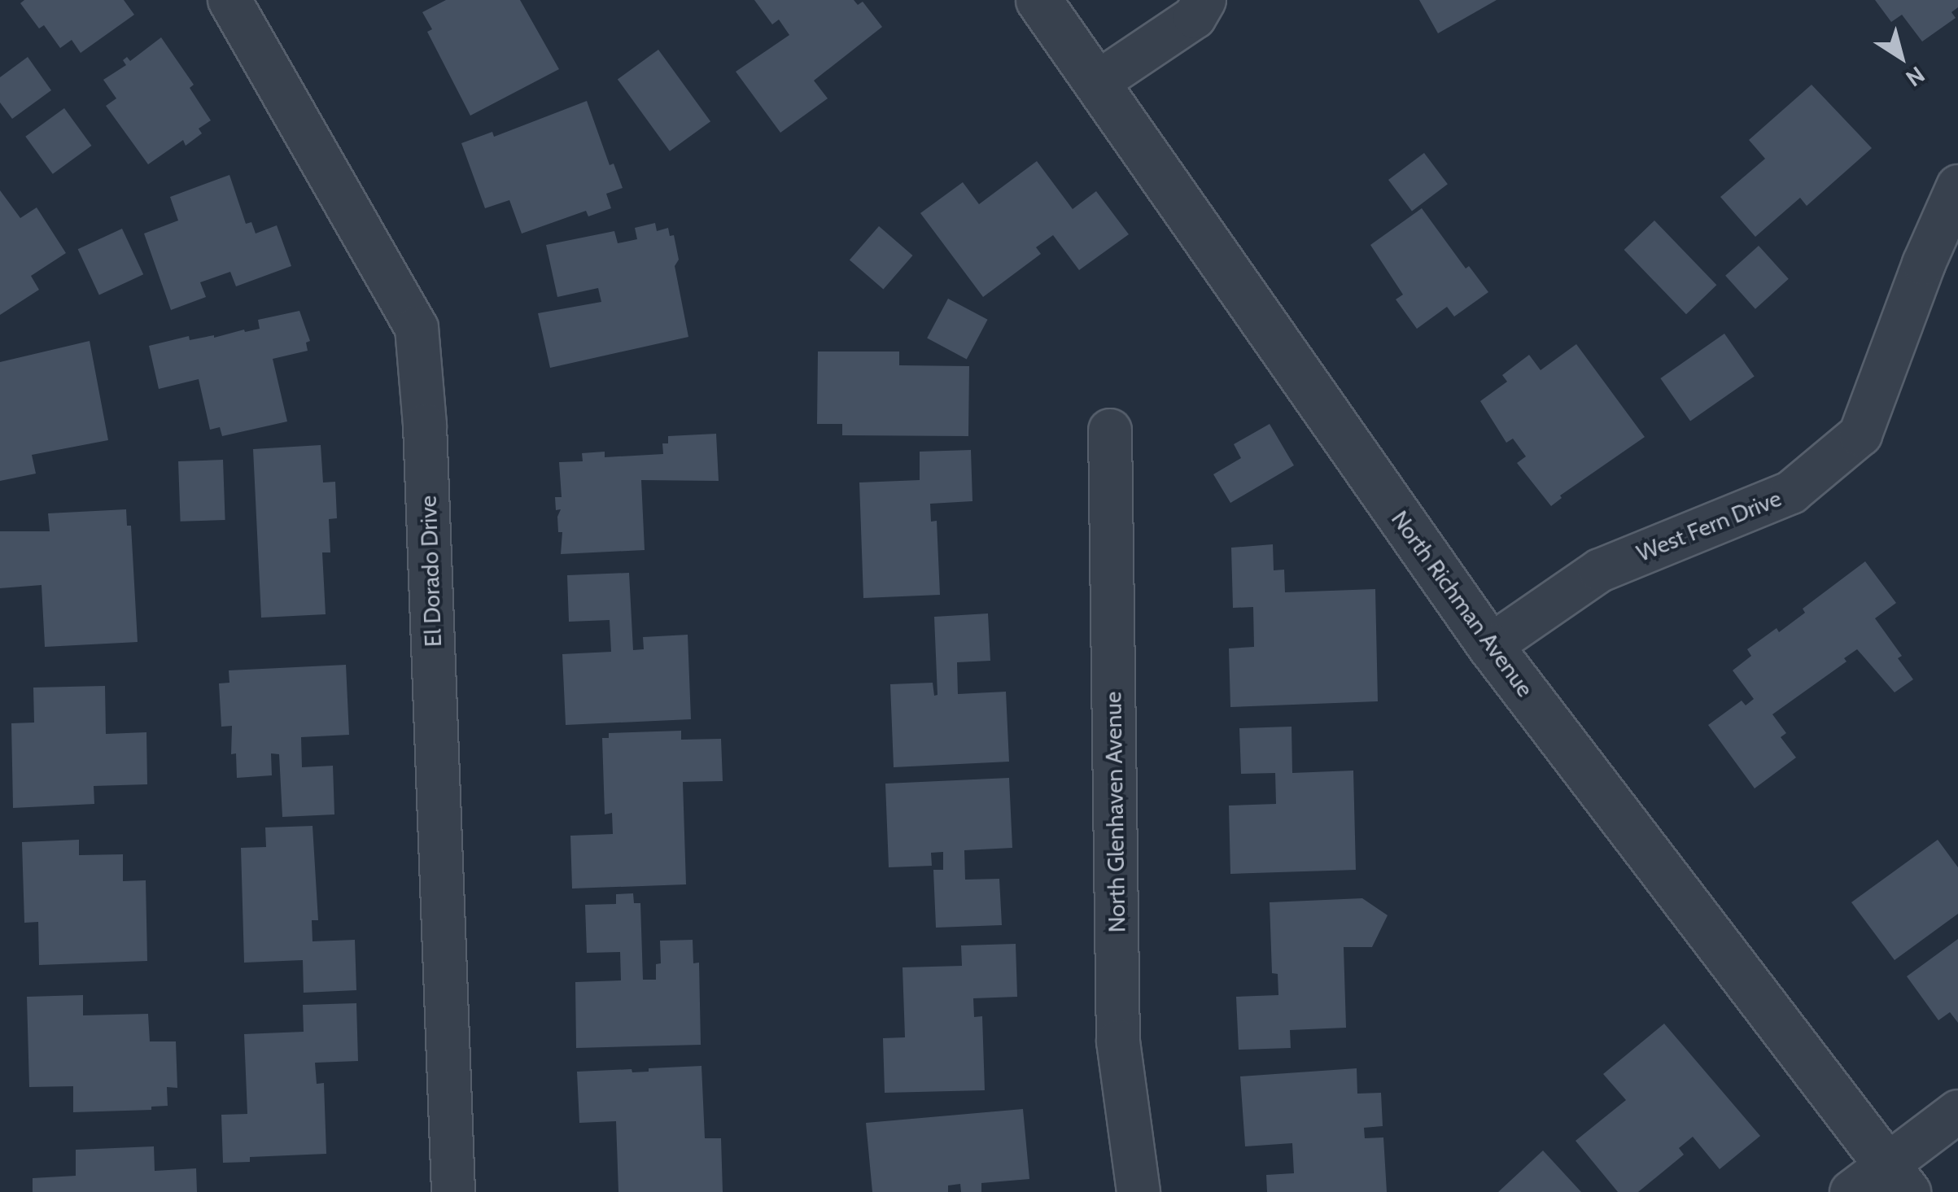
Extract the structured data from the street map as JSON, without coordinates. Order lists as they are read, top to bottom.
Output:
{
  "streets": {
    "street": [
      "West Fern Drive",
      "El Dorado Drive",
      "North Richman Avenue",
      "North Glenhaven Avenue"
    ]
  },
  "crossings": [
    ["West Fern Drive", "North Richman Avenue"]
  ],
  "north": "bottom right"
}
